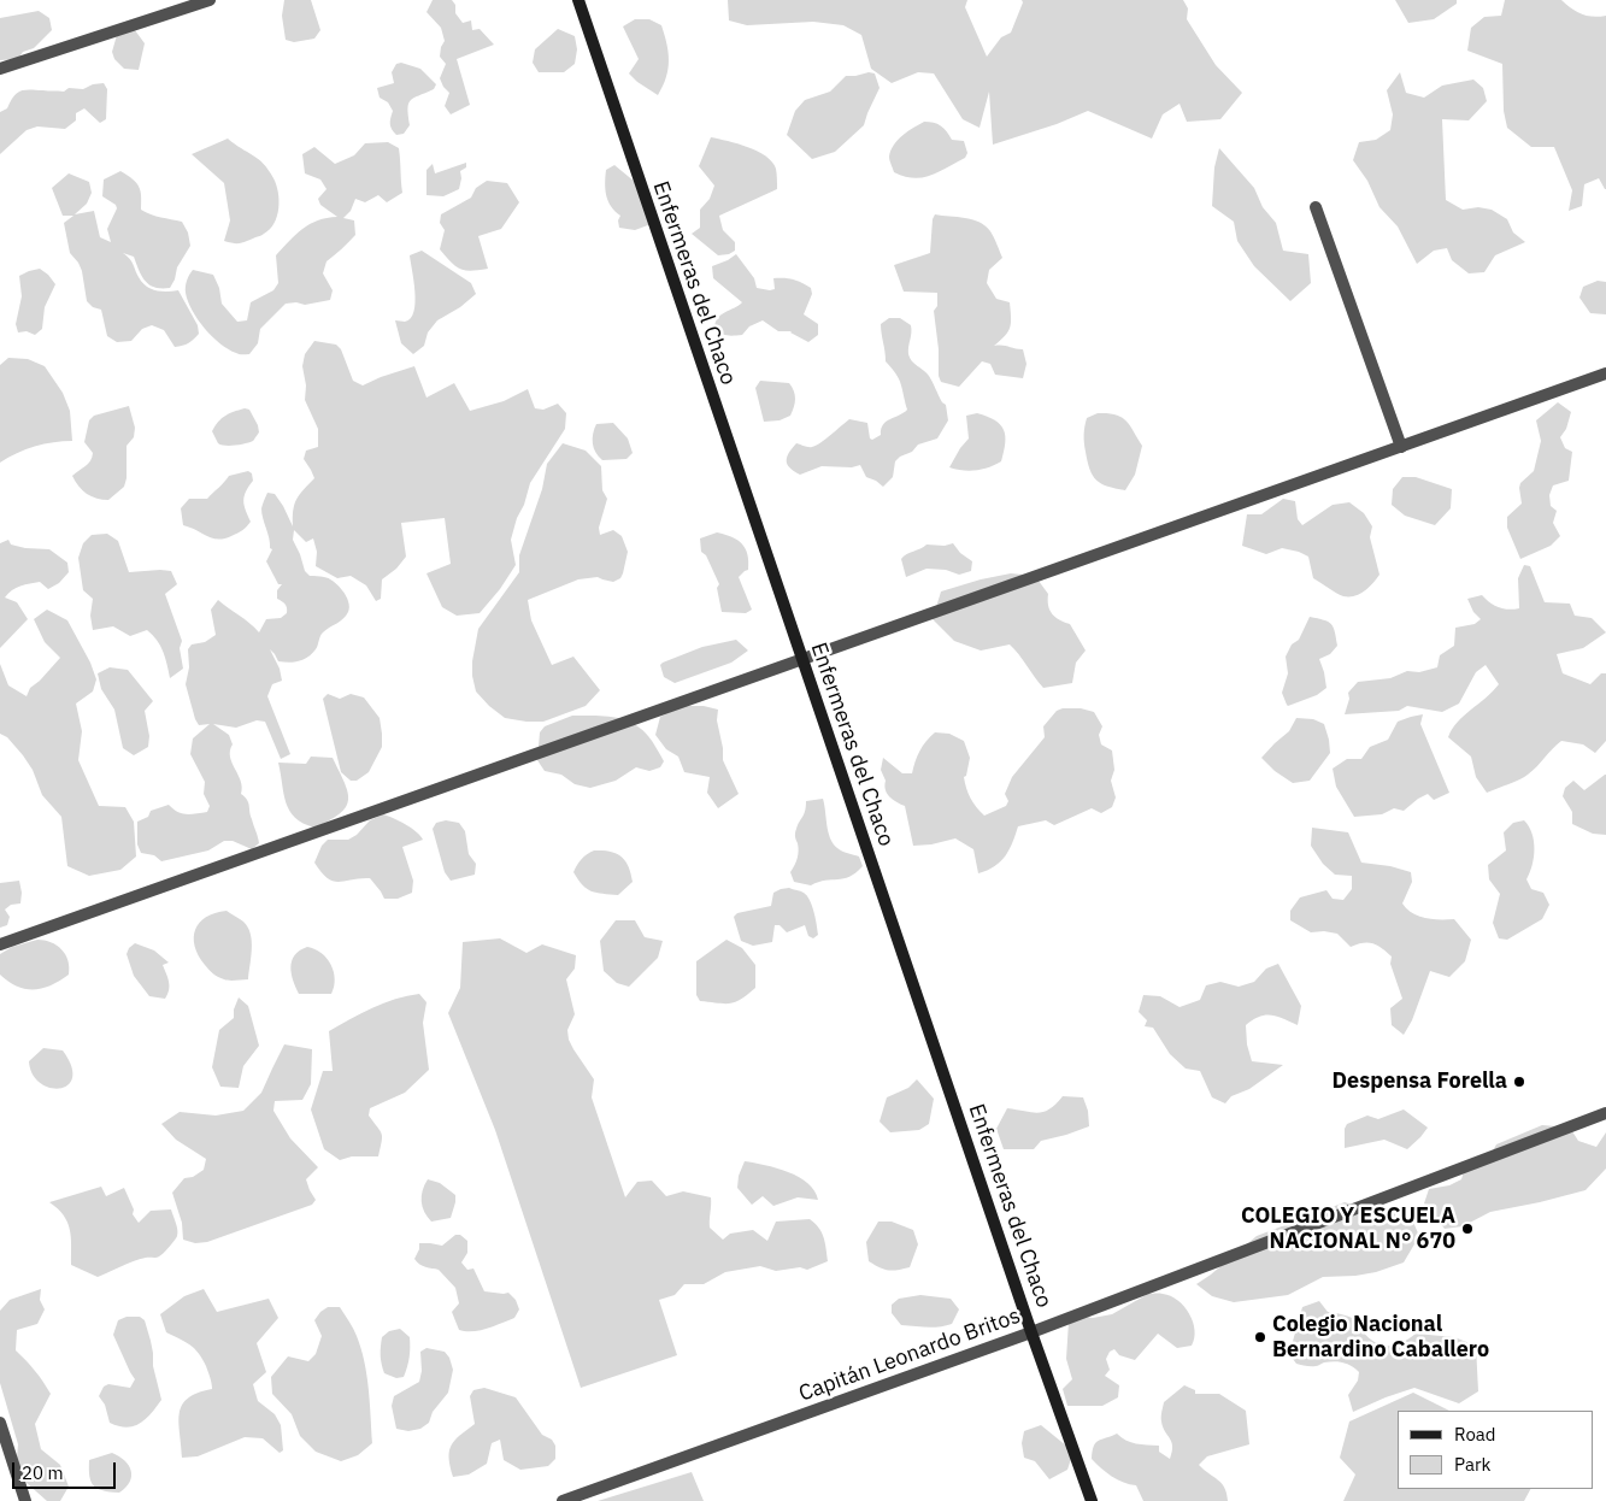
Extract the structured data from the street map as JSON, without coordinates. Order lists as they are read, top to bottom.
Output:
{
  "streets": {
    "main road": ["Enfermeras del Chaco"],
    "street": ["Capitán Leonardo Britos"]
  },
  "crossings": [
    ["Enfermeras del Chaco", "Capitán Leonardo Britos"]
  ],
  "places": ["Despensa Forella", "COLEGIO Y ESCUELA NACIONAL N° 670", "Colegio Nacional Bernardino Caballero"],
  "legend": ["Road", "Park"],
  "scale_bar": "20 m"
}
